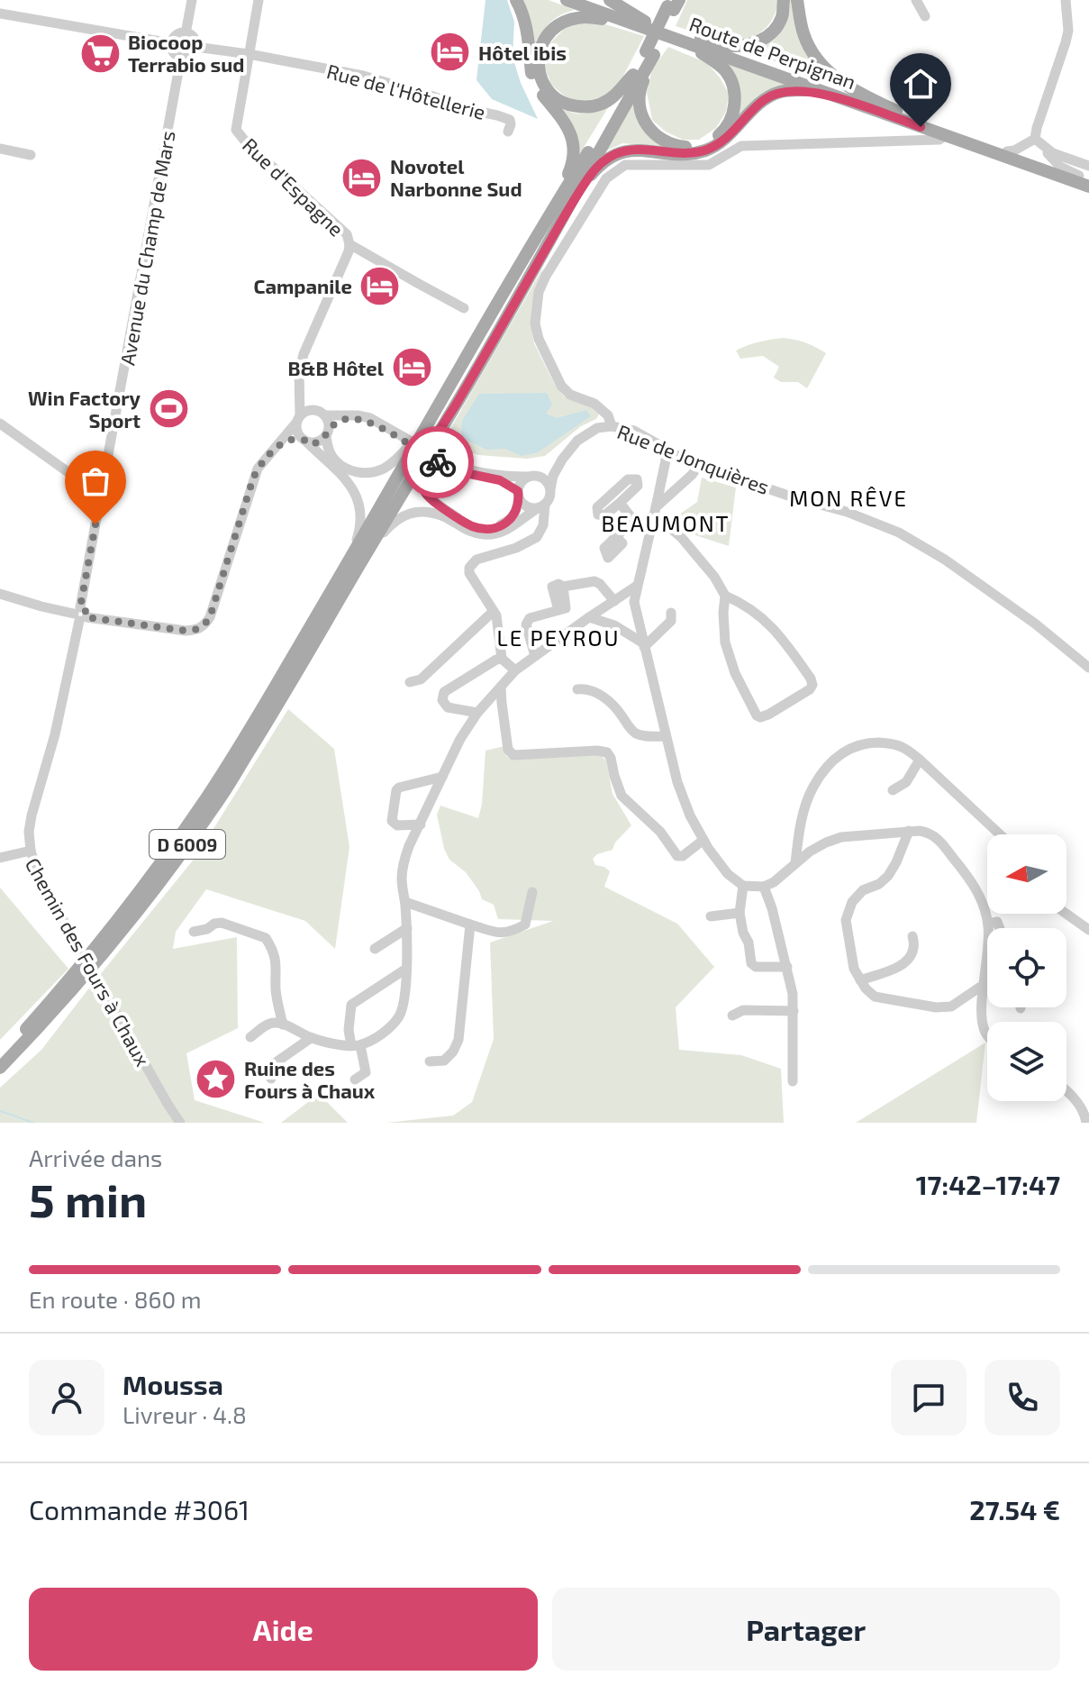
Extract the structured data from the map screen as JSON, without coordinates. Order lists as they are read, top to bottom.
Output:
{
  "streets": {
    "main road": ["Route de Perpignan", "D 6009"],
    "street": [
      "Rue de l'Hôtellerie",
      "Rue d'Espagne",
      "Avenue du Champ de Mars",
      "Rue de Jonquières",
      "Chemin des Fours à Chaux"
    ]
  },
  "crossings": [
    ["Rue de l'Hôtellerie", "Rue d'Espagne"],
    ["Avenue du Champ de Mars", "Chemin des Fours à Chaux"]
  ],
  "districts": ["MON RÊVE", "BEAUMONT", "LE PEYROU"],
  "places": {
    "hotel": [
      "Hôtel ibis",
      "Novotel Narbonne Sud",
      "Campanile",
      "B&B Hôtel"
    ],
    "supermarket": ["Biocoop Terrabio sud"],
    "sports": ["Win Factory Sport"],
    "place": ["Ruine des Fours à Chaux"]
  },
  "north": "left",
  "page": {
    "heading": ["5 min", "Arrivée dans", "17:42–17:47"],
    "panel": [
      "Moussa",
      "Livreur · 4.8",
      "Commande #3061",
      "27.54 €"
    ],
    "bar": "En route · 860 m",
    "buttons": ["Aide", "Partager"]
  }
}
